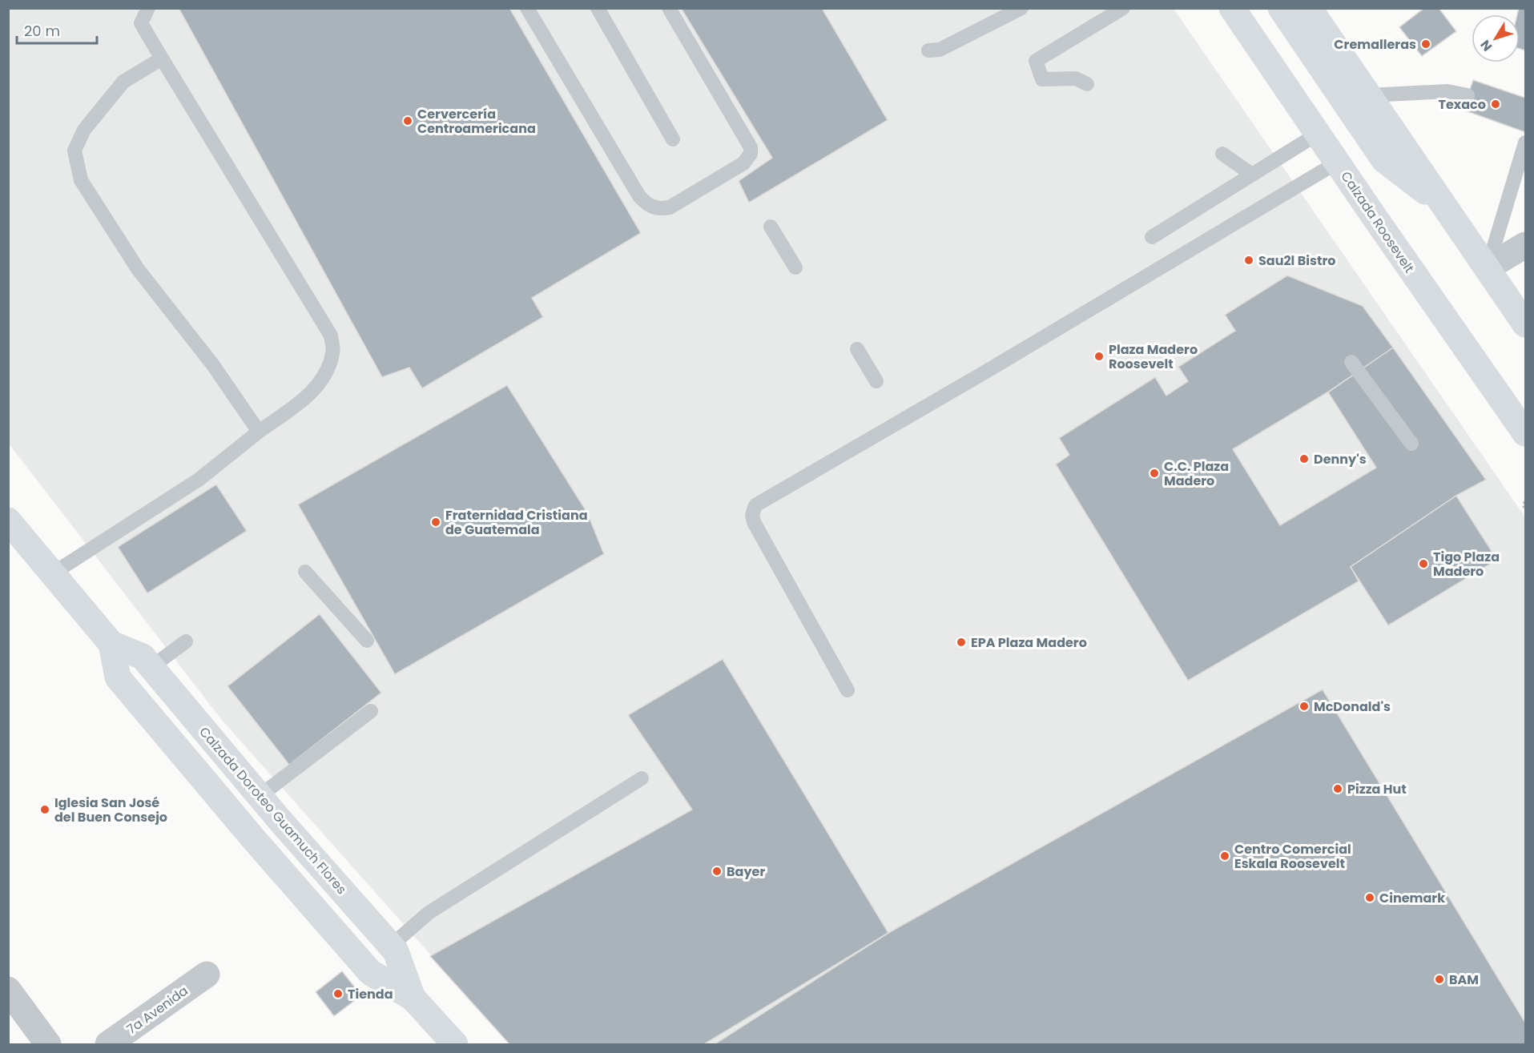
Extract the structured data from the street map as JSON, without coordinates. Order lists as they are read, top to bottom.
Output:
{
  "streets": {
    "main road": ["Calzada Roosevelt", "Calzada Doroteo Guamuch Flores"],
    "street": ["7a Avenida"]
  },
  "places": [
    "Cremalleras",
    "Texaco",
    "Cervercería Centroamericana",
    "Sau2l Bistro",
    "Plaza Madero Roosevelt",
    "Denny's",
    "C.C. Plaza Madero",
    "Fraternidad Cristiana de Guatemala",
    "Tigo Plaza Madero",
    "EPA Plaza Madero",
    "McDonald's",
    "Pizza Hut",
    "Iglesia San José del Buen Consejo",
    "Centro Comercial Eskala Roosevelt",
    "Bayer",
    "Cinemark",
    "BAM",
    "Tienda"
  ],
  "scale_bar": "20 m",
  "north": "bottom left"
}
